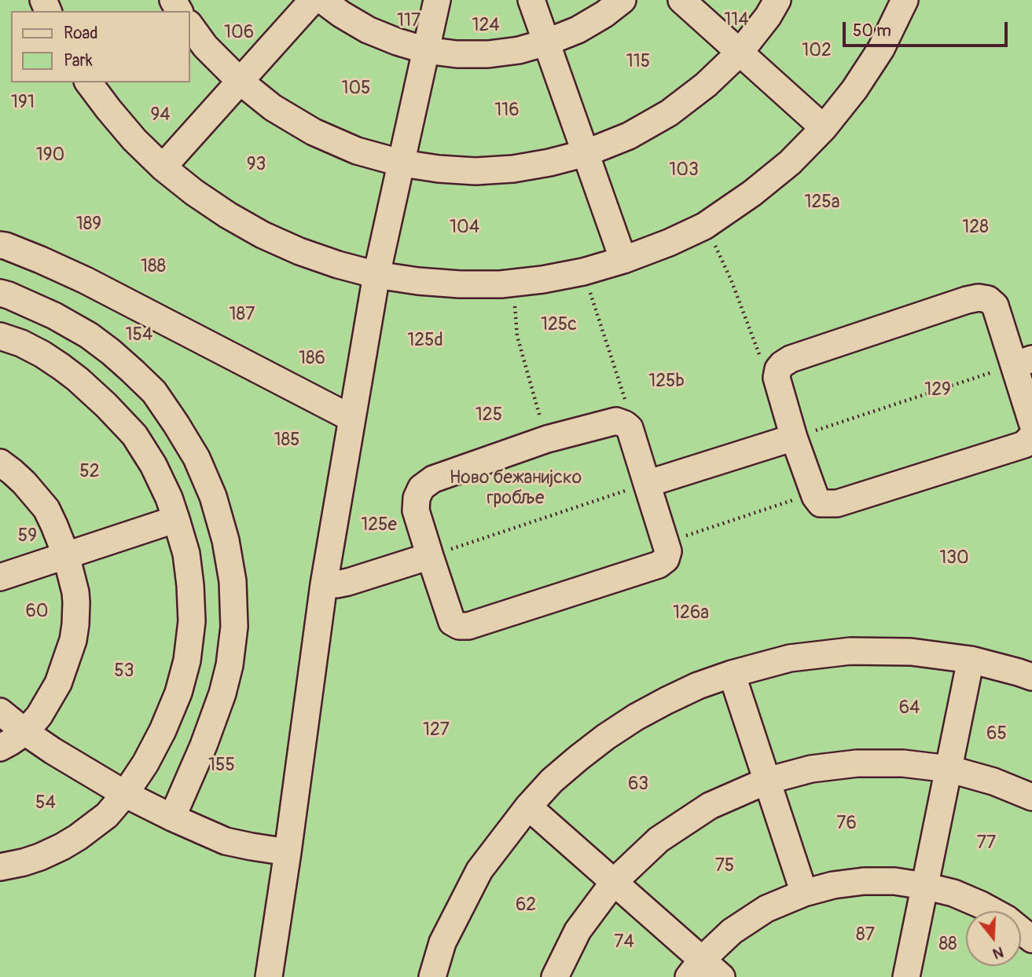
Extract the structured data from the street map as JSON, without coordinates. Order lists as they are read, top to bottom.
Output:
{
  "parks": [
    "114",
    "117",
    "124",
    "106",
    "102",
    "115",
    "105",
    "191",
    "116",
    "94",
    "190",
    "93",
    "103",
    "125a",
    "189",
    "104",
    "128",
    "188",
    "187",
    "125c",
    "154",
    "125d",
    "186",
    "125b",
    "129",
    "125",
    "185",
    "52",
    "Ново бежанијско гробље",
    "125e",
    "59",
    "130",
    "60",
    "126a",
    "53",
    "64",
    "127",
    "65",
    "155",
    "63",
    "54",
    "76",
    "77",
    "75",
    "62",
    "87",
    "74",
    "88"
  ],
  "legend": ["Road", "Park"],
  "scale_bar": "50 m",
  "north": "bottom"
}
